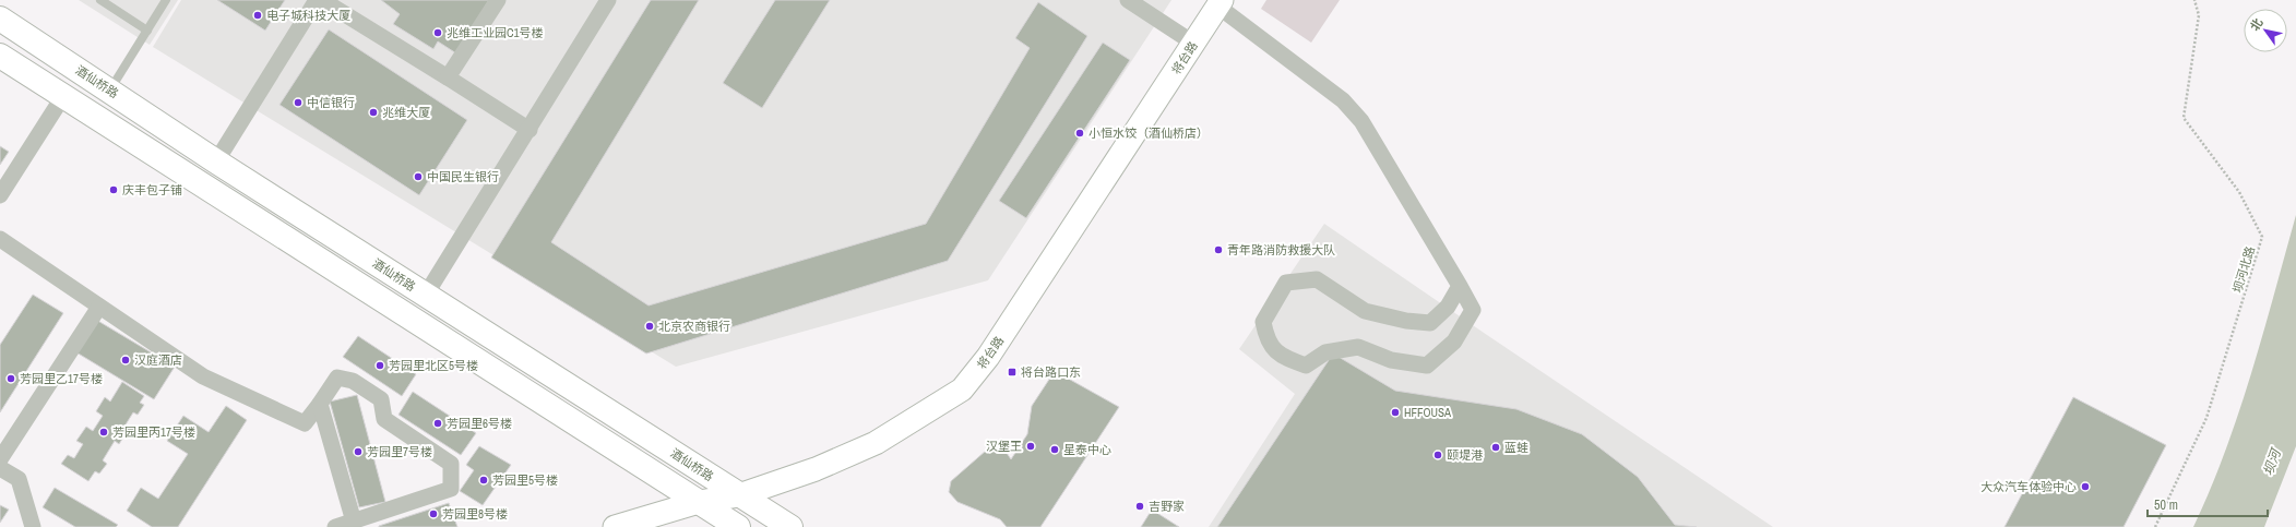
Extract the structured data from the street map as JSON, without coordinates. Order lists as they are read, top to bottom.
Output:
{
  "streets": {
    "main road": ["将台路", "酒仙桥路"],
    "path": ["坝河北路"]
  },
  "crossings": [
    ["将台路", "酒仙桥路"]
  ],
  "water": ["坝河"],
  "places": {
    "other": [
      "电子城科技大厦",
      "兆维工业园C1号楼",
      "中信银行",
      "兆维大厦",
      "小恒水饺（酒仙桥店）",
      "中国民生银行",
      "庆丰包子铺",
      "青年路消防救援大队",
      "北京农商银行",
      "汉庭酒店",
      "芳园里北区5号楼",
      "芳园里乙17号楼",
      "HFFOUSA",
      "芳园里6号楼",
      "芳园里丙17号楼",
      "汉堡王",
      "蓝蛙",
      "星泰中心",
      "芳园里7号楼",
      "颐堤港",
      "芳园里5号楼",
      "大众汽车体验中心",
      "吉野家",
      "芳园里8号楼"
    ],
    "transit": ["将台路口东"]
  },
  "scale_bar": "50 m",
  "north": "top left"
}
